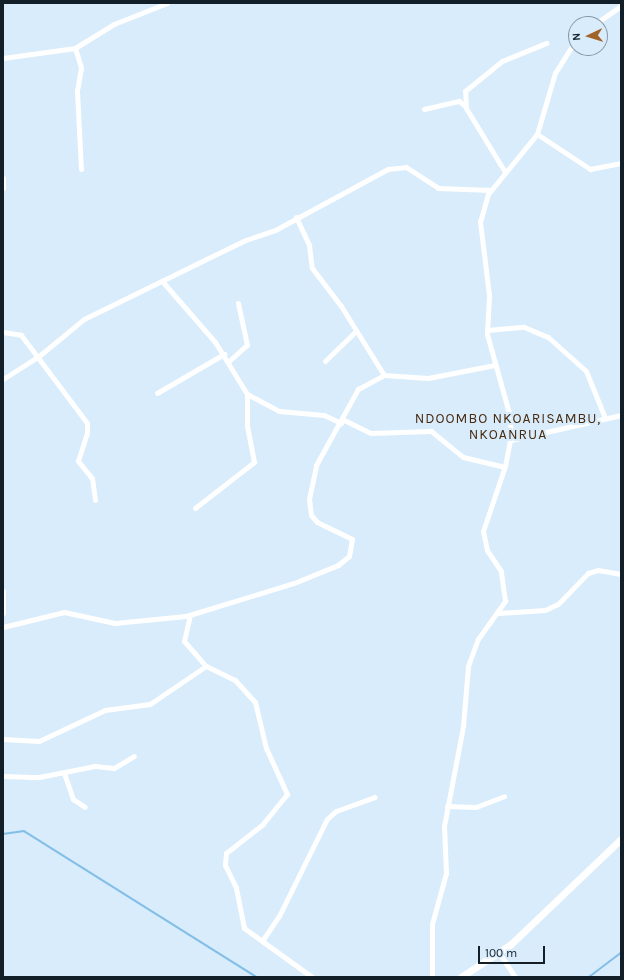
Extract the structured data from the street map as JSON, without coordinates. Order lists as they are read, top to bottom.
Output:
{
  "districts": ["NDOOMBO NKOARISAMBU, NKOANRUA"],
  "scale_bar": "100 m",
  "north": "left"
}
